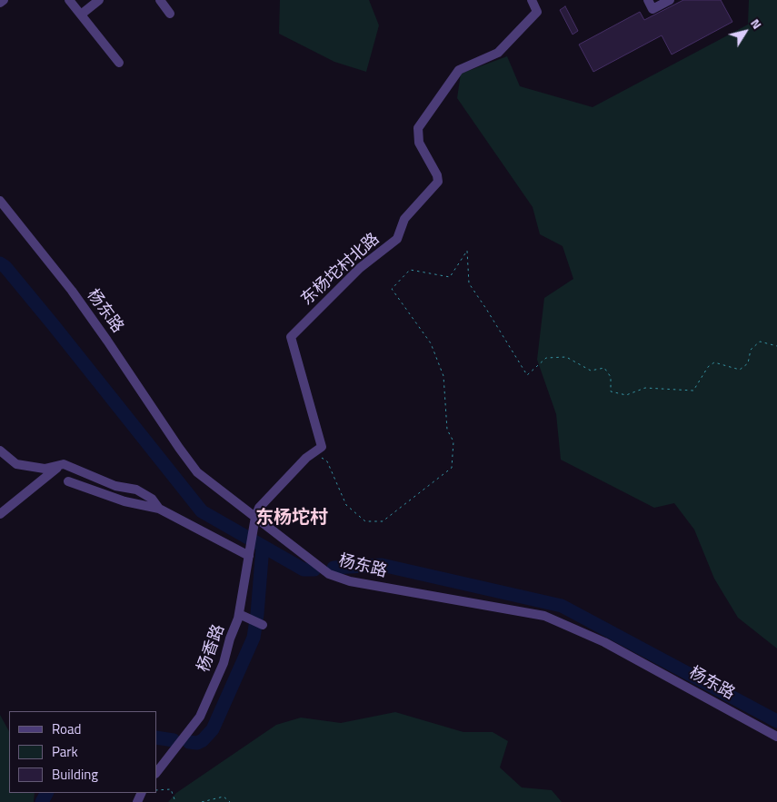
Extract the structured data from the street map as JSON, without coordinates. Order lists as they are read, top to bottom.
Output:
{
  "streets": {
    "street": ["东杨坨村北路", "杨东路", "杨香路"]
  },
  "crossings": [
    ["杨东路", "杨香路"]
  ],
  "districts": ["东杨坨村"],
  "legend": ["Road", "Park", "Building"],
  "north": "top right"
}
